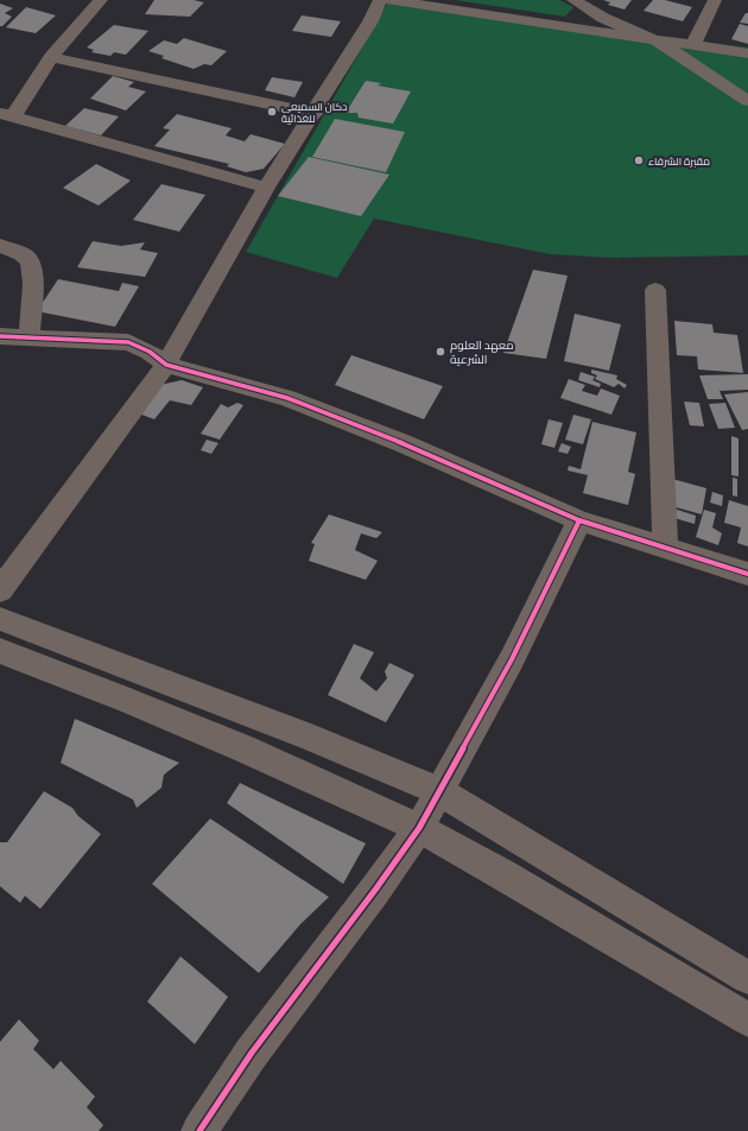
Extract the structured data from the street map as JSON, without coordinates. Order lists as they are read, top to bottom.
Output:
{
  "places": ["دكان السميعي للغذائية", "مقبرة الشرفاء", "معهد العلوم الشرعية"]
}
